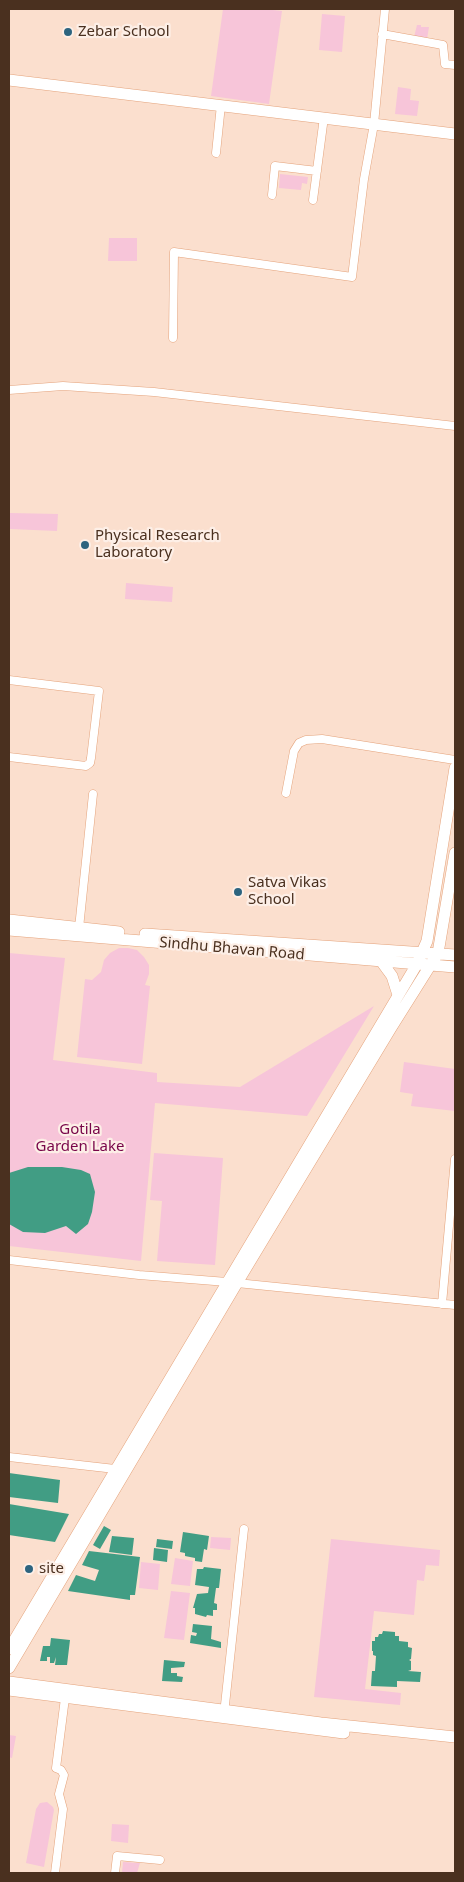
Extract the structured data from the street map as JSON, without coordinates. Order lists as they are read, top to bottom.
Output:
{
  "streets": {
    "main road": ["Sindhu Bhavan Road"]
  },
  "parks": ["Gotila Garden Lake"],
  "places": [
    "Zebar School",
    "Physical Research Laboratory",
    "Satva Vikas School",
    "site"
  ]
}
